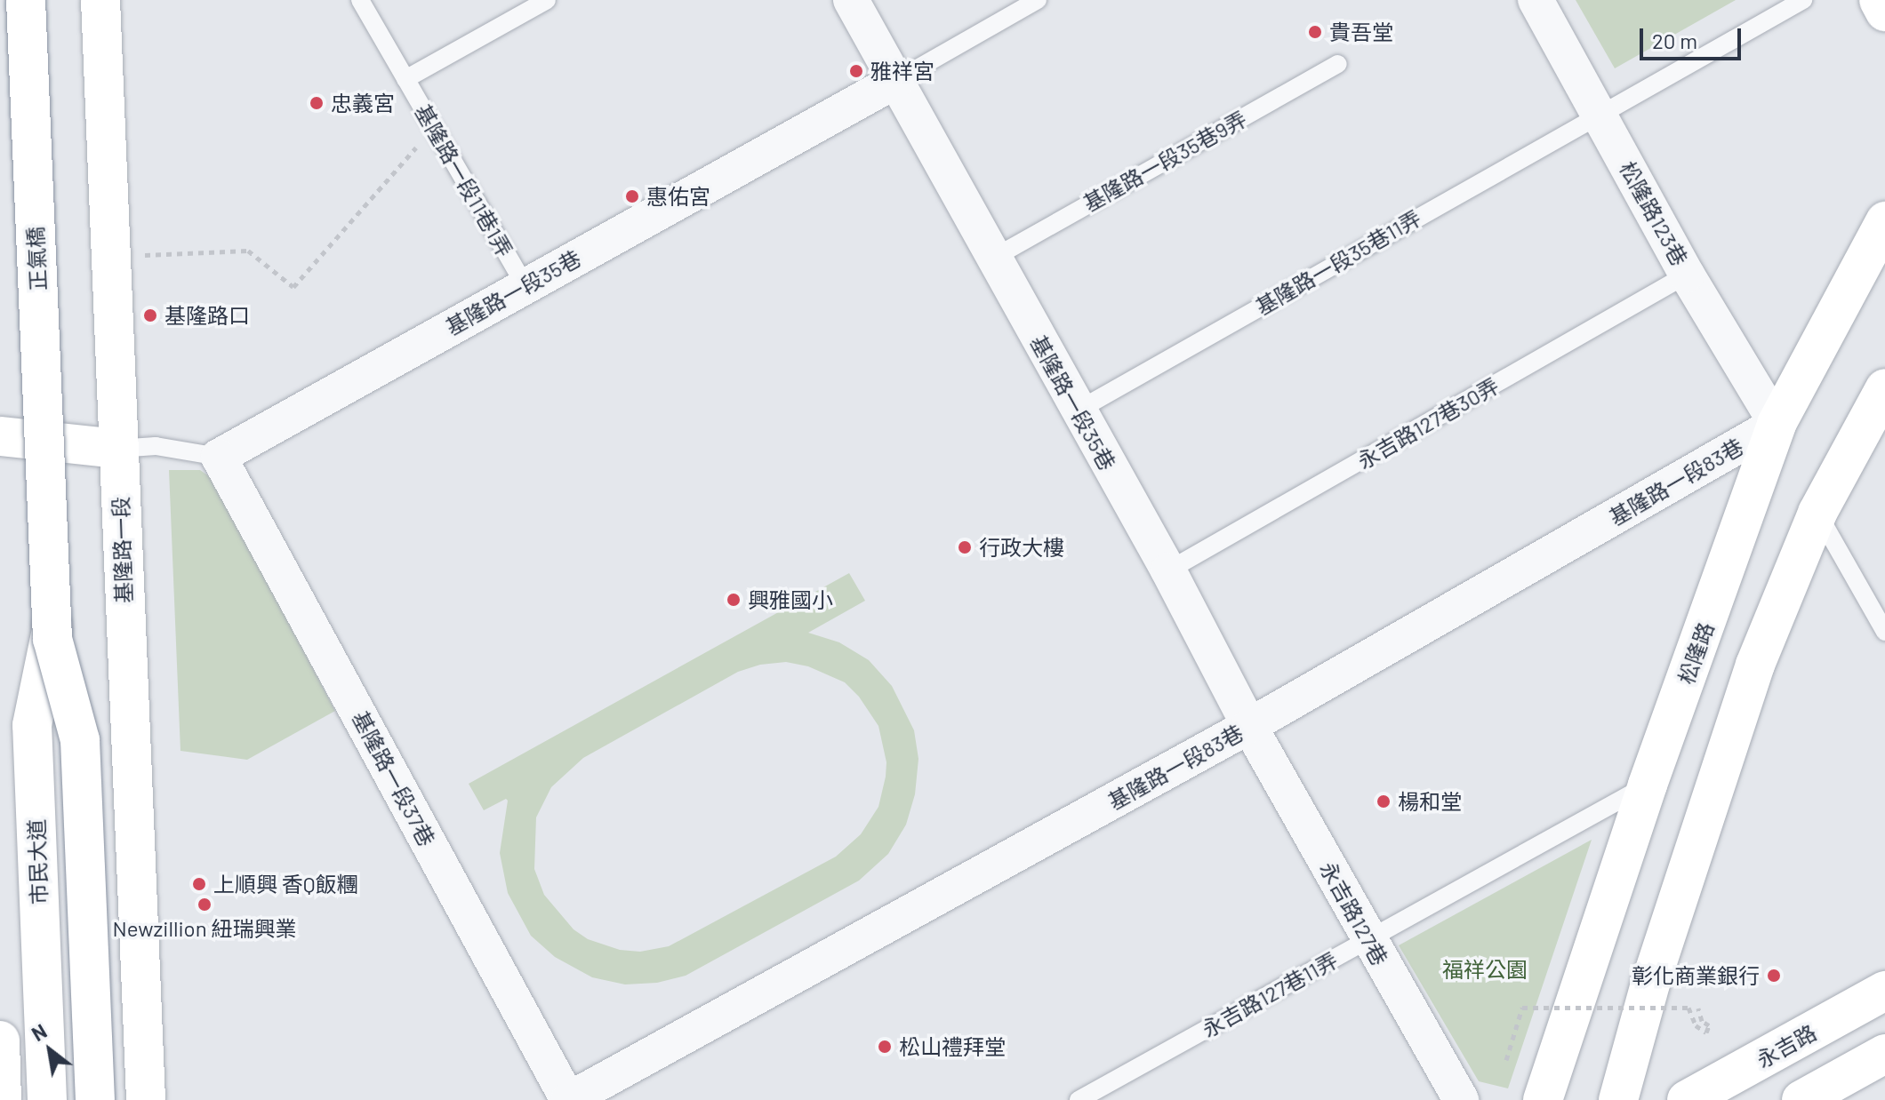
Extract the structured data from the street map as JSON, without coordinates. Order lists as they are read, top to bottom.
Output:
{
  "streets": {
    "main road": [
      "正氣橋",
      "基隆路一段",
      "松隆路",
      "市民大道",
      "永吉路"
    ],
    "street": [
      "松隆路123巷",
      "基隆路一段35巷",
      "基隆路一段83巷",
      "基隆路一段37巷",
      "永吉路127巷"
    ],
    "lane": [
      "基隆路一段35巷9弄",
      "基隆路一段11巷1弄",
      "基隆路一段35巷11弄",
      "永吉路127巷30弄",
      "永吉路127巷11弄"
    ]
  },
  "crossings": [
    ["基隆路一段35巷9弄", "基隆路一段35巷"],
    ["基隆路一段11巷1弄", "基隆路一段35巷"],
    ["松隆路123巷", "基隆路一段35巷11弄"],
    ["松隆路123巷", "永吉路127巷30弄"],
    ["松隆路123巷", "基隆路一段83巷"],
    ["松隆路123巷", "松隆路"],
    ["正氣橋", "市民大道"],
    ["基隆路一段35巷11弄", "基隆路一段35巷"],
    ["基隆路一段35巷", "永吉路127巷30弄"],
    ["基隆路一段35巷", "基隆路一段83巷"],
    ["基隆路一段35巷", "基隆路一段37巷"],
    ["基隆路一段35巷", "永吉路127巷"],
    ["基隆路一段83巷", "松隆路"],
    ["基隆路一段83巷", "基隆路一段37巷"],
    ["基隆路一段83巷", "永吉路127巷"],
    ["松隆路", "永吉路127巷11弄"],
    ["永吉路127巷", "永吉路127巷11弄"]
  ],
  "parks": ["福祥公園"],
  "places": [
    "貴吾堂",
    "雅祥宮",
    "忠義宮",
    "惠佑宮",
    "基隆路口",
    "行政大樓",
    "興雅國小",
    "楊和堂",
    "上順興 香Q飯糰",
    "Newzillion 紐瑞興業",
    "彰化商業銀行",
    "松山禮拜堂"
  ],
  "scale_bar": "20 m",
  "north": "top left"
}
